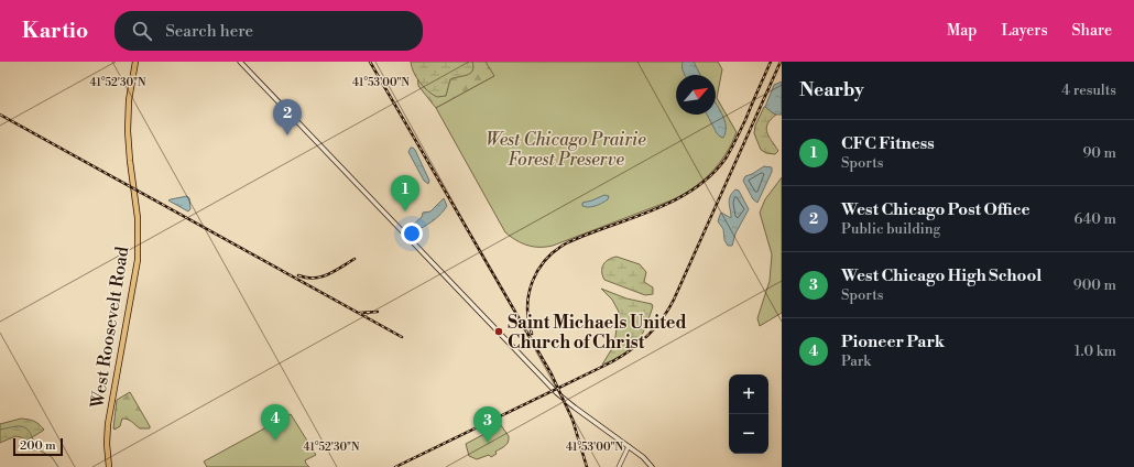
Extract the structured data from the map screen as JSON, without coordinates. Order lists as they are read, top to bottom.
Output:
{
  "streets": {
    "main road": ["West Roosevelt Road"]
  },
  "parks": ["West Chicago Prairie Forest Preserve"],
  "places": ["Saint Michaels United Church of Christ"],
  "scale_bar": "200 m",
  "north": "top right",
  "page": {
    "header": "Kartio",
    "search": "Search here",
    "nav": ["Map", "Layers", "Share"],
    "heading": ["Nearby", "4 results"],
    "pins": [
      "2",
      "1",
      "4",
      "3"
    ],
    "list": [
      {
        "mark": "1",
        "name": "CFC Fitness",
        "note": "Sports",
        "value": "90 m"
      },
      {
        "mark": "2",
        "name": "West Chicago Post Office",
        "note": "Public building",
        "value": "640 m"
      },
      {
        "mark": "3",
        "name": "West Chicago High School",
        "note": "Sports",
        "value": "900 m"
      },
      {
        "mark": "4",
        "name": "Pioneer Park",
        "note": "Park",
        "value": "1.0 km"
      }
    ],
    "map_buttons": ["+", "−"],
    "scale": "200 m"
  },
  "coordinates": ["41°52'30\"N", "41°53'00\"N"]
}
